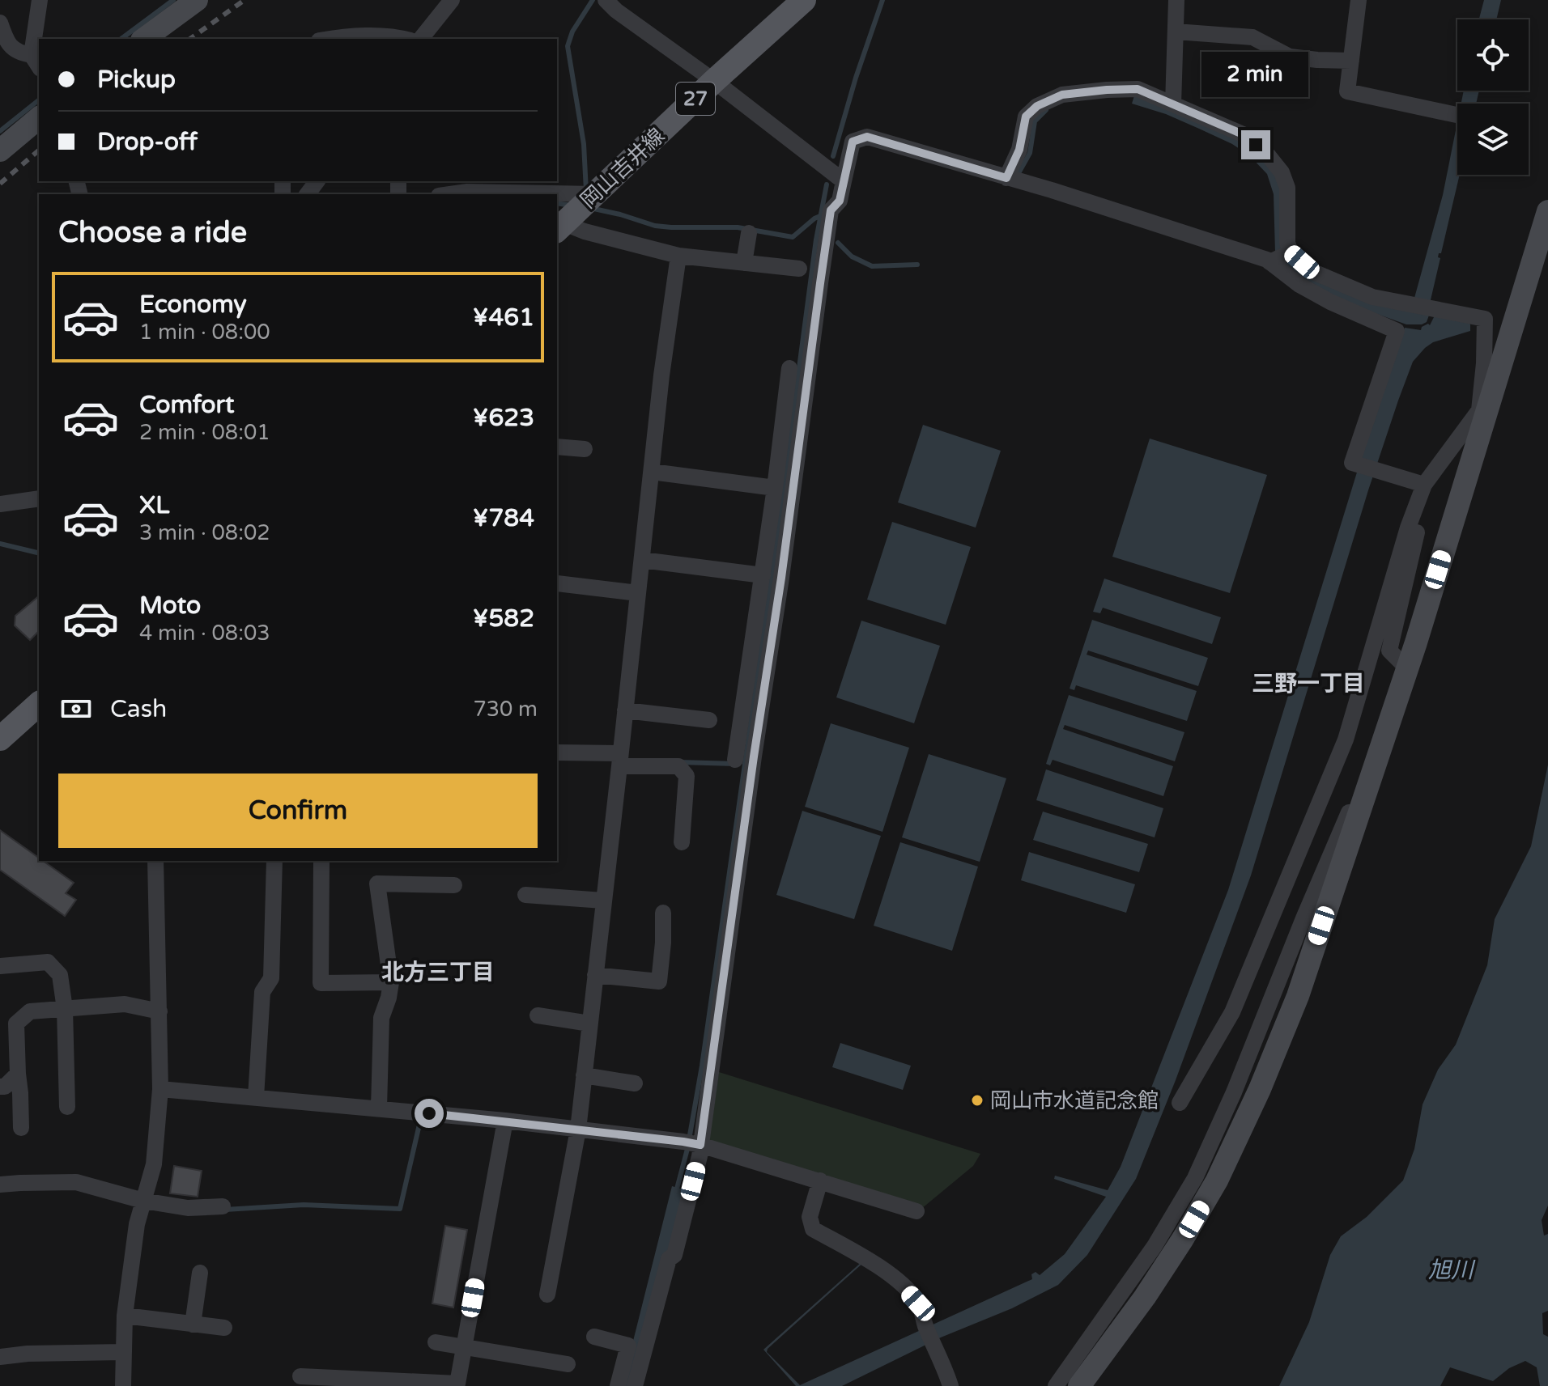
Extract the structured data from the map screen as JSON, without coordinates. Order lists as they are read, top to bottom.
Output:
{
  "streets": {
    "main road": ["27", "岡山吉井線"]
  },
  "districts": ["三野一丁目", "北方三丁目"],
  "water": ["旭川"],
  "places": ["岡山市水道記念館"],
  "page": {
    "banner": ["Pickup", "Drop-off"],
    "bubble": "2 min",
    "heading": "Choose a ride",
    "list": [
      {
        "name": "Economy",
        "note": "1 min · 08:00",
        "value": "¥461"
      },
      {
        "name": "Comfort",
        "note": "2 min · 08:01",
        "value": "¥623"
      },
      {
        "name": "XL",
        "note": "3 min · 08:02",
        "value": "¥784"
      },
      {
        "name": "Moto",
        "note": "4 min · 08:03",
        "value": "¥582"
      }
    ],
    "pay": ["Cash", "730 m"],
    "buttons": "Confirm"
  }
}
